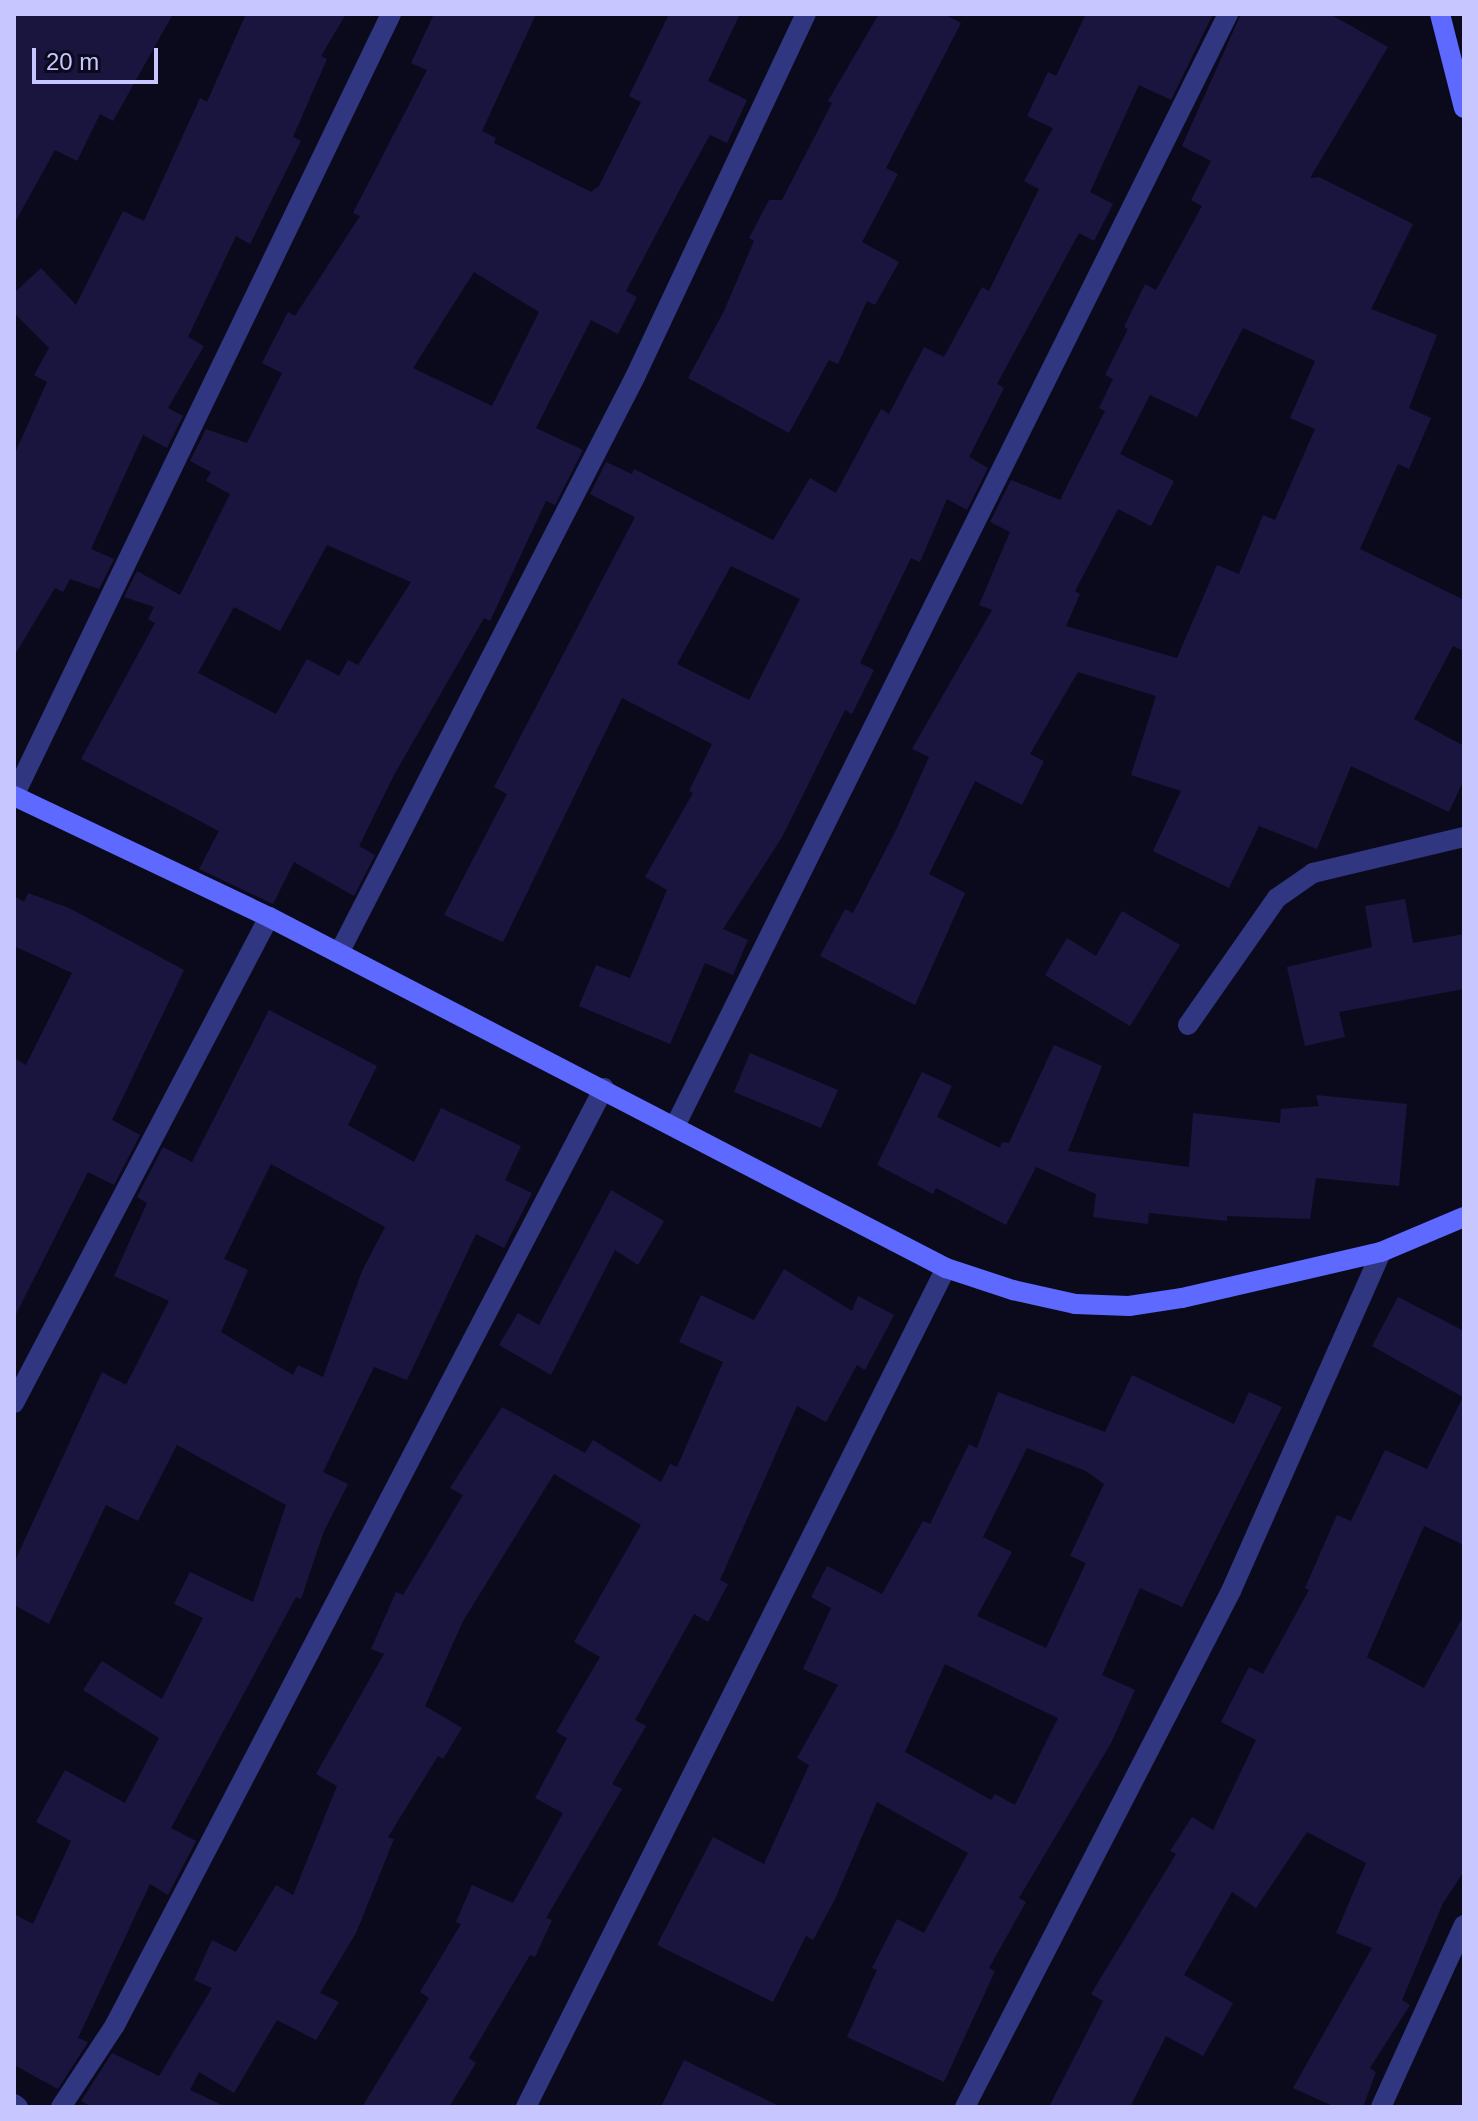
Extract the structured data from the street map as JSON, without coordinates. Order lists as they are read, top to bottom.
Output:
{
  "scale_bar": "20 m"
}
